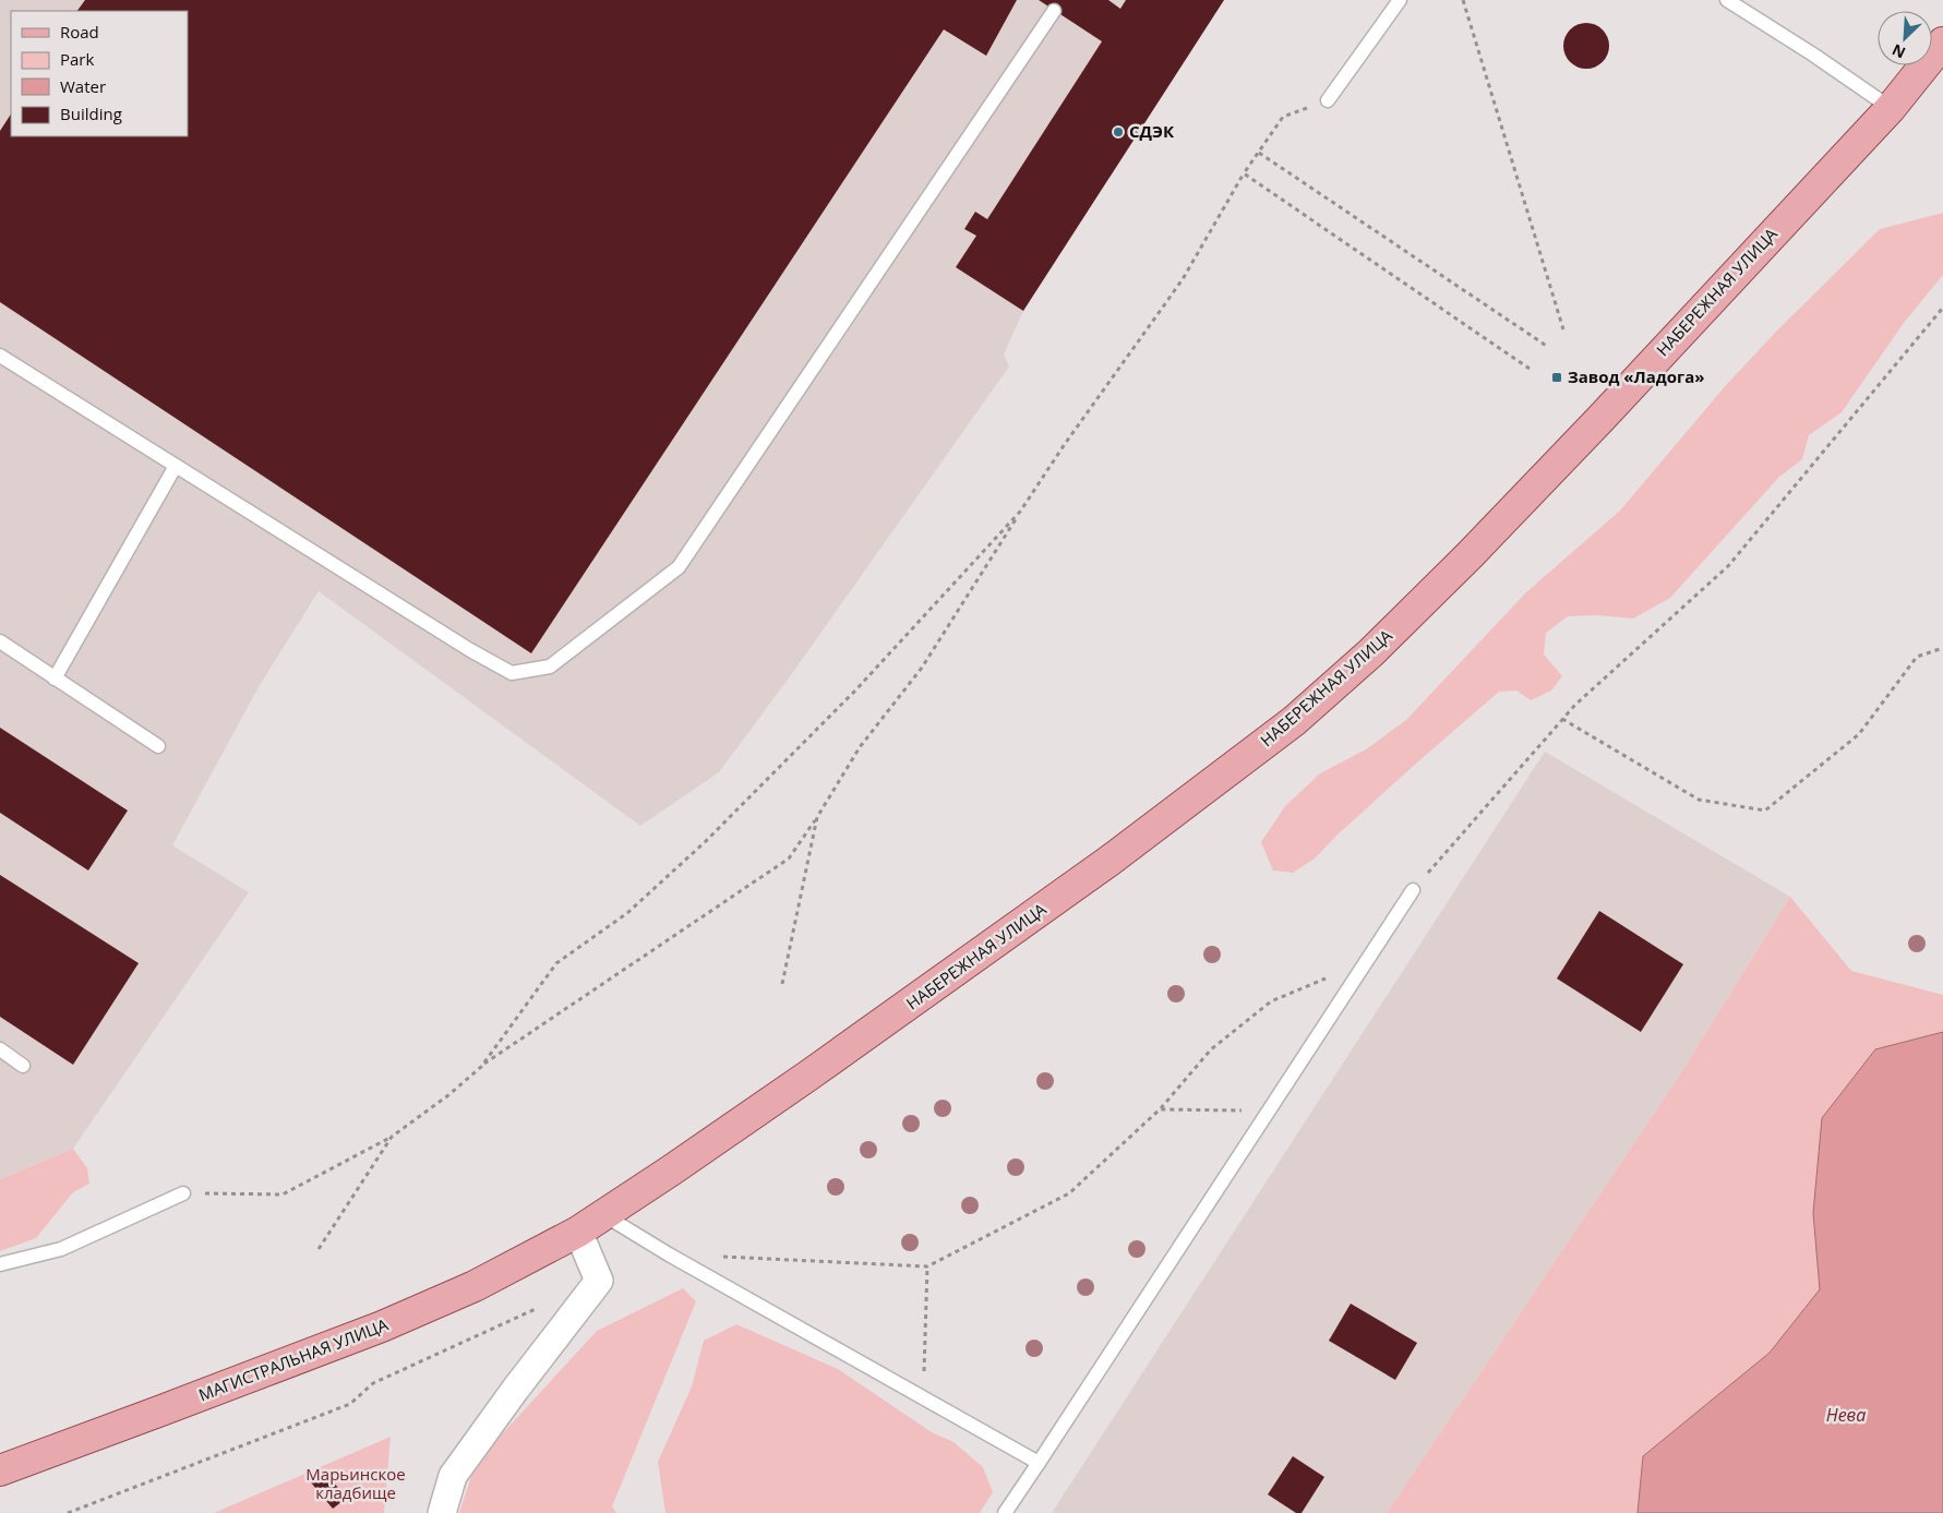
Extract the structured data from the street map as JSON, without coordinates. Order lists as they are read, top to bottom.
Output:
{
  "streets": {
    "main road": ["НАБЕРЕЖНАЯ УЛИЦА", "МАГИСТРАЛЬНАЯ УЛИЦА"]
  },
  "crossings": [
    ["НАБЕРЕЖНАЯ УЛИЦА", "МАГИСТРАЛЬНАЯ УЛИЦА"]
  ],
  "water": ["Нева"],
  "parks": ["Марьинское кладбище"],
  "places": {
    "other": ["СДЭК"],
    "transit": ["Завод «Ладога»"]
  },
  "legend": [
    "Road",
    "Park",
    "Water",
    "Building"
  ],
  "north": "bottom left"
}
